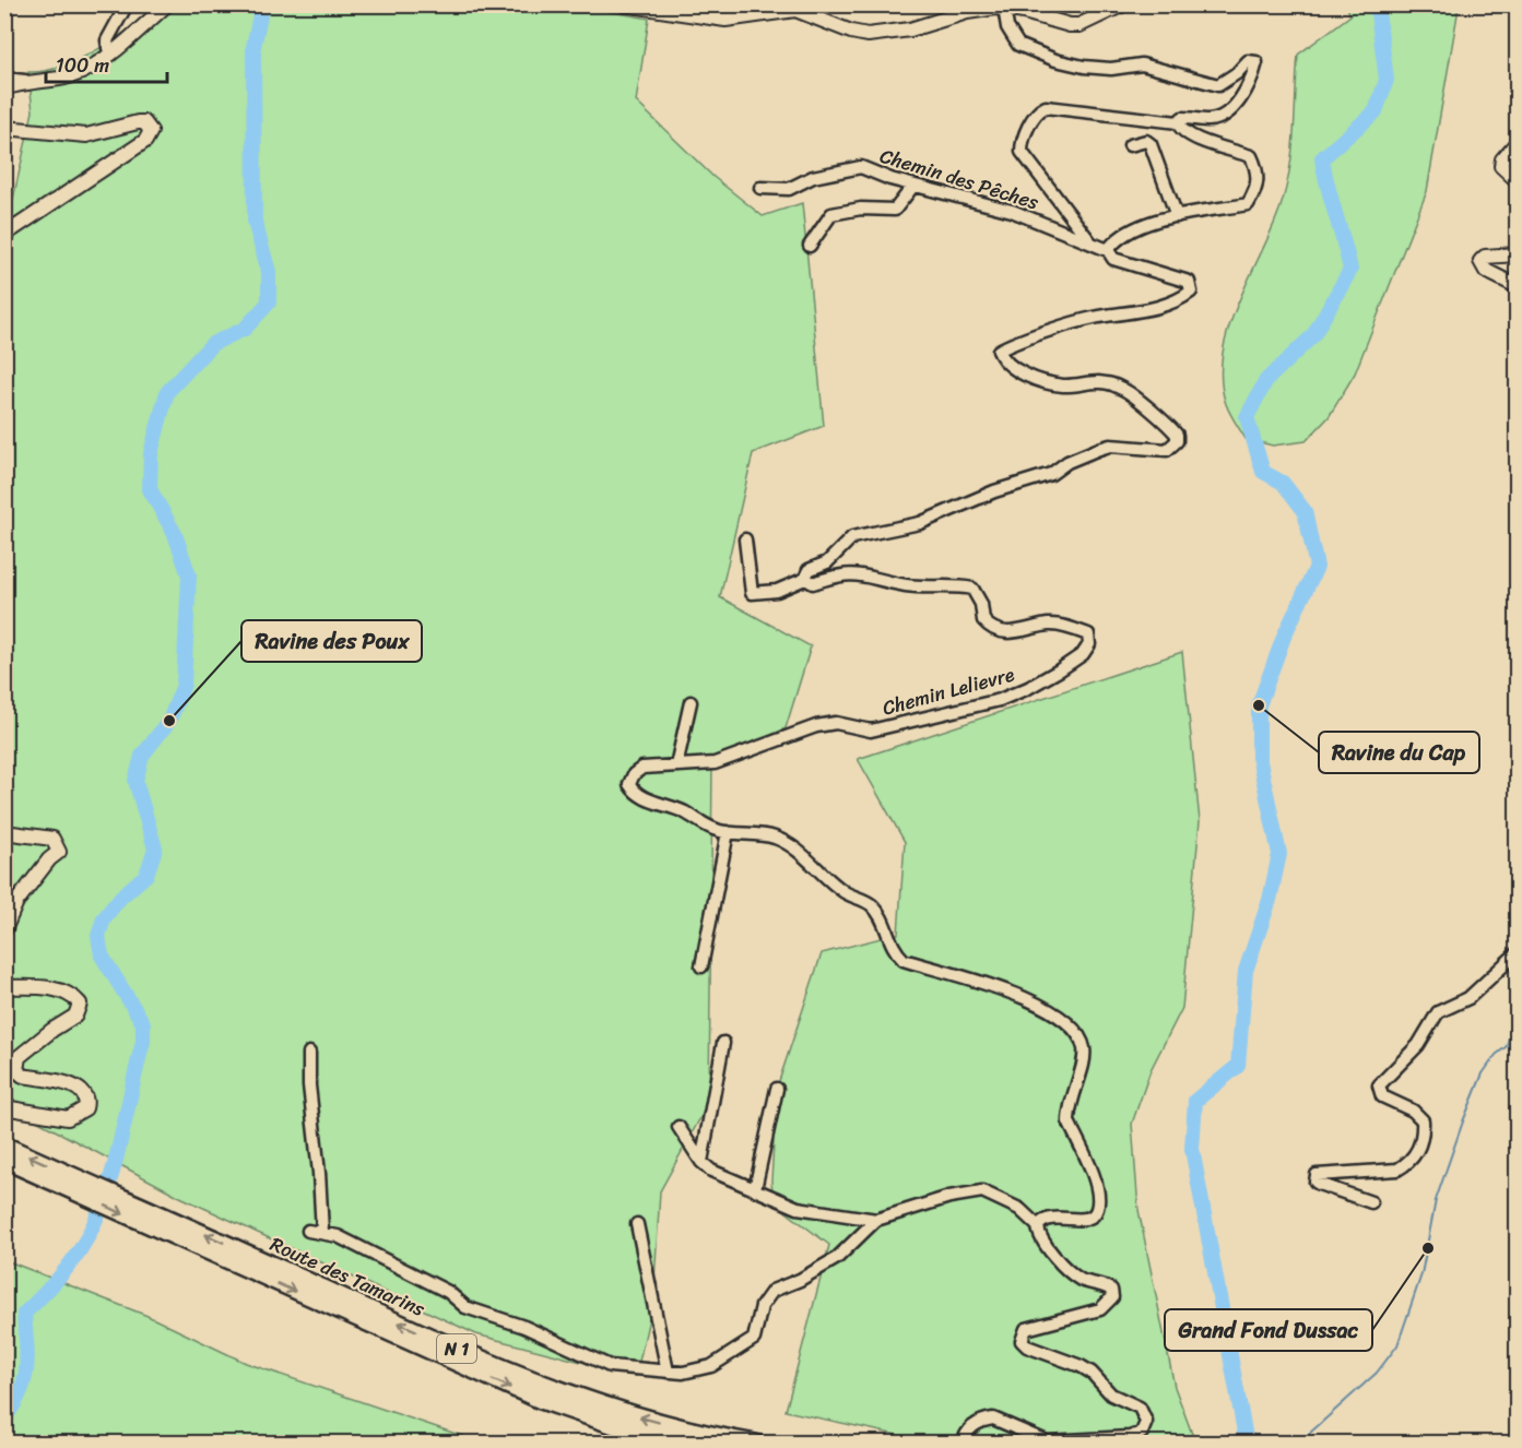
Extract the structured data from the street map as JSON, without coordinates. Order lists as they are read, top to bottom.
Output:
{
  "streets": {
    "highway": ["Route des Tamarins", "N 1"],
    "street": ["Chemin des Pêches", "Chemin Lelievre"]
  },
  "places": ["Ravine du Cap", "Ravine des Poux", "Grand Fond Dussac"],
  "scale_bar": "100 m"
}
